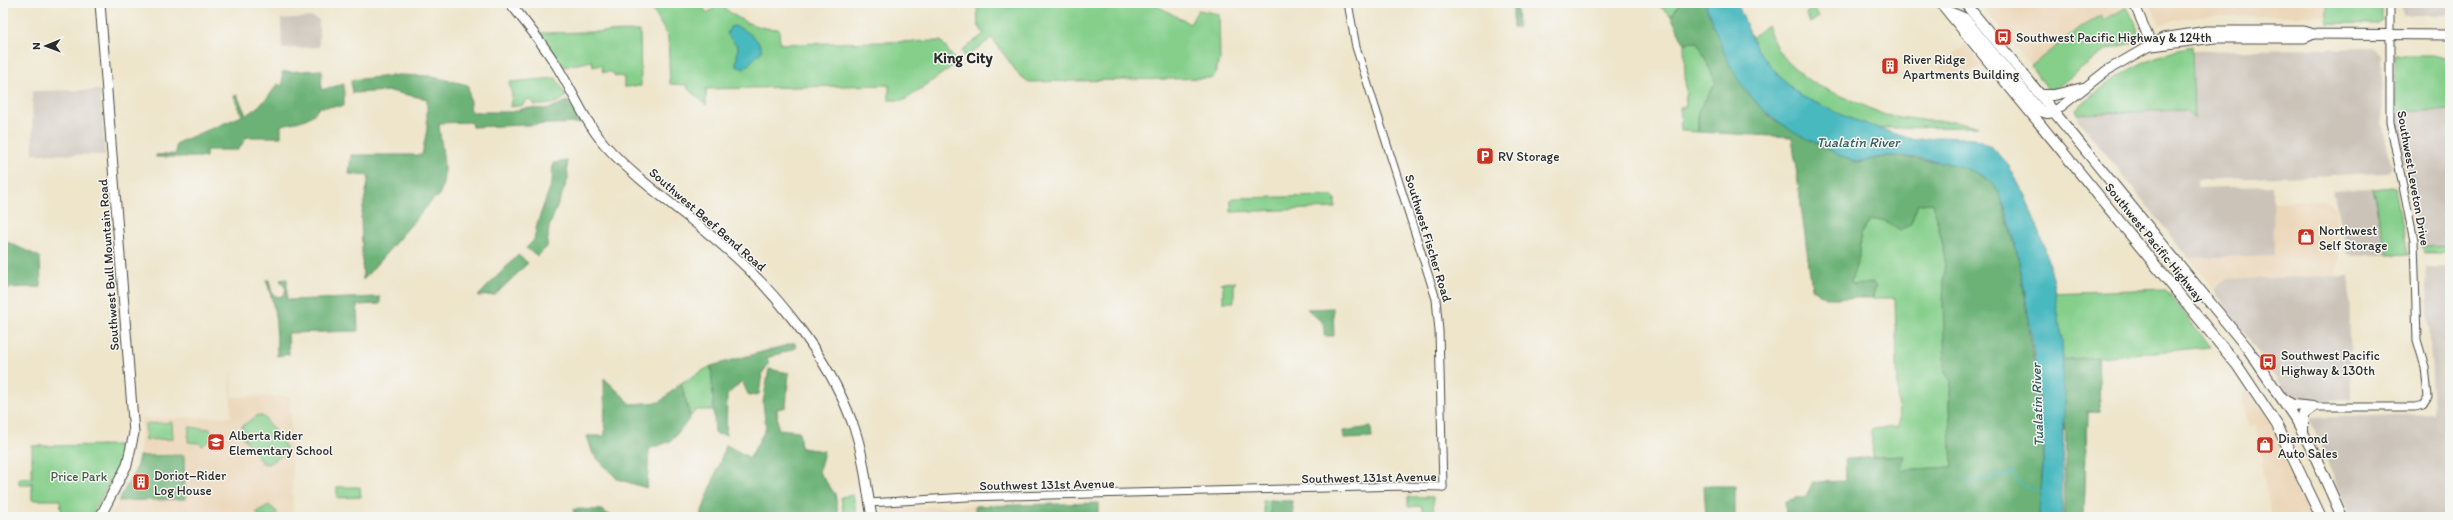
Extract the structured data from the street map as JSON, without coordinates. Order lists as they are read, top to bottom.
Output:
{
  "streets": {
    "highway": ["Southwest Pacific Highway"],
    "main road": ["Southwest Beef Bend Road", "Southwest Bull Mountain Road"],
    "street": ["Southwest Leveton Drive", "Southwest Fischer Road", "Southwest 131st Avenue"]
  },
  "crossings": [
    ["Southwest Beef Bend Road", "Southwest 131st Avenue"],
    ["Southwest Fischer Road", "Southwest 131st Avenue"]
  ],
  "districts": ["King City"],
  "water": ["Tualatin River"],
  "parks": ["Price Park"],
  "places": {
    "bus stop": ["Southwest Pacific Highway & 124th", "Southwest Pacific Highway & 130th"],
    "building": ["River Ridge Apartments Building", "Doriot–Rider Log House"],
    "parking": ["RV Storage"],
    "shop": ["Northwest Self Storage", "Diamond Auto Sales"],
    "school or university": ["Alberta Rider Elementary School"]
  },
  "north": "left"
}
